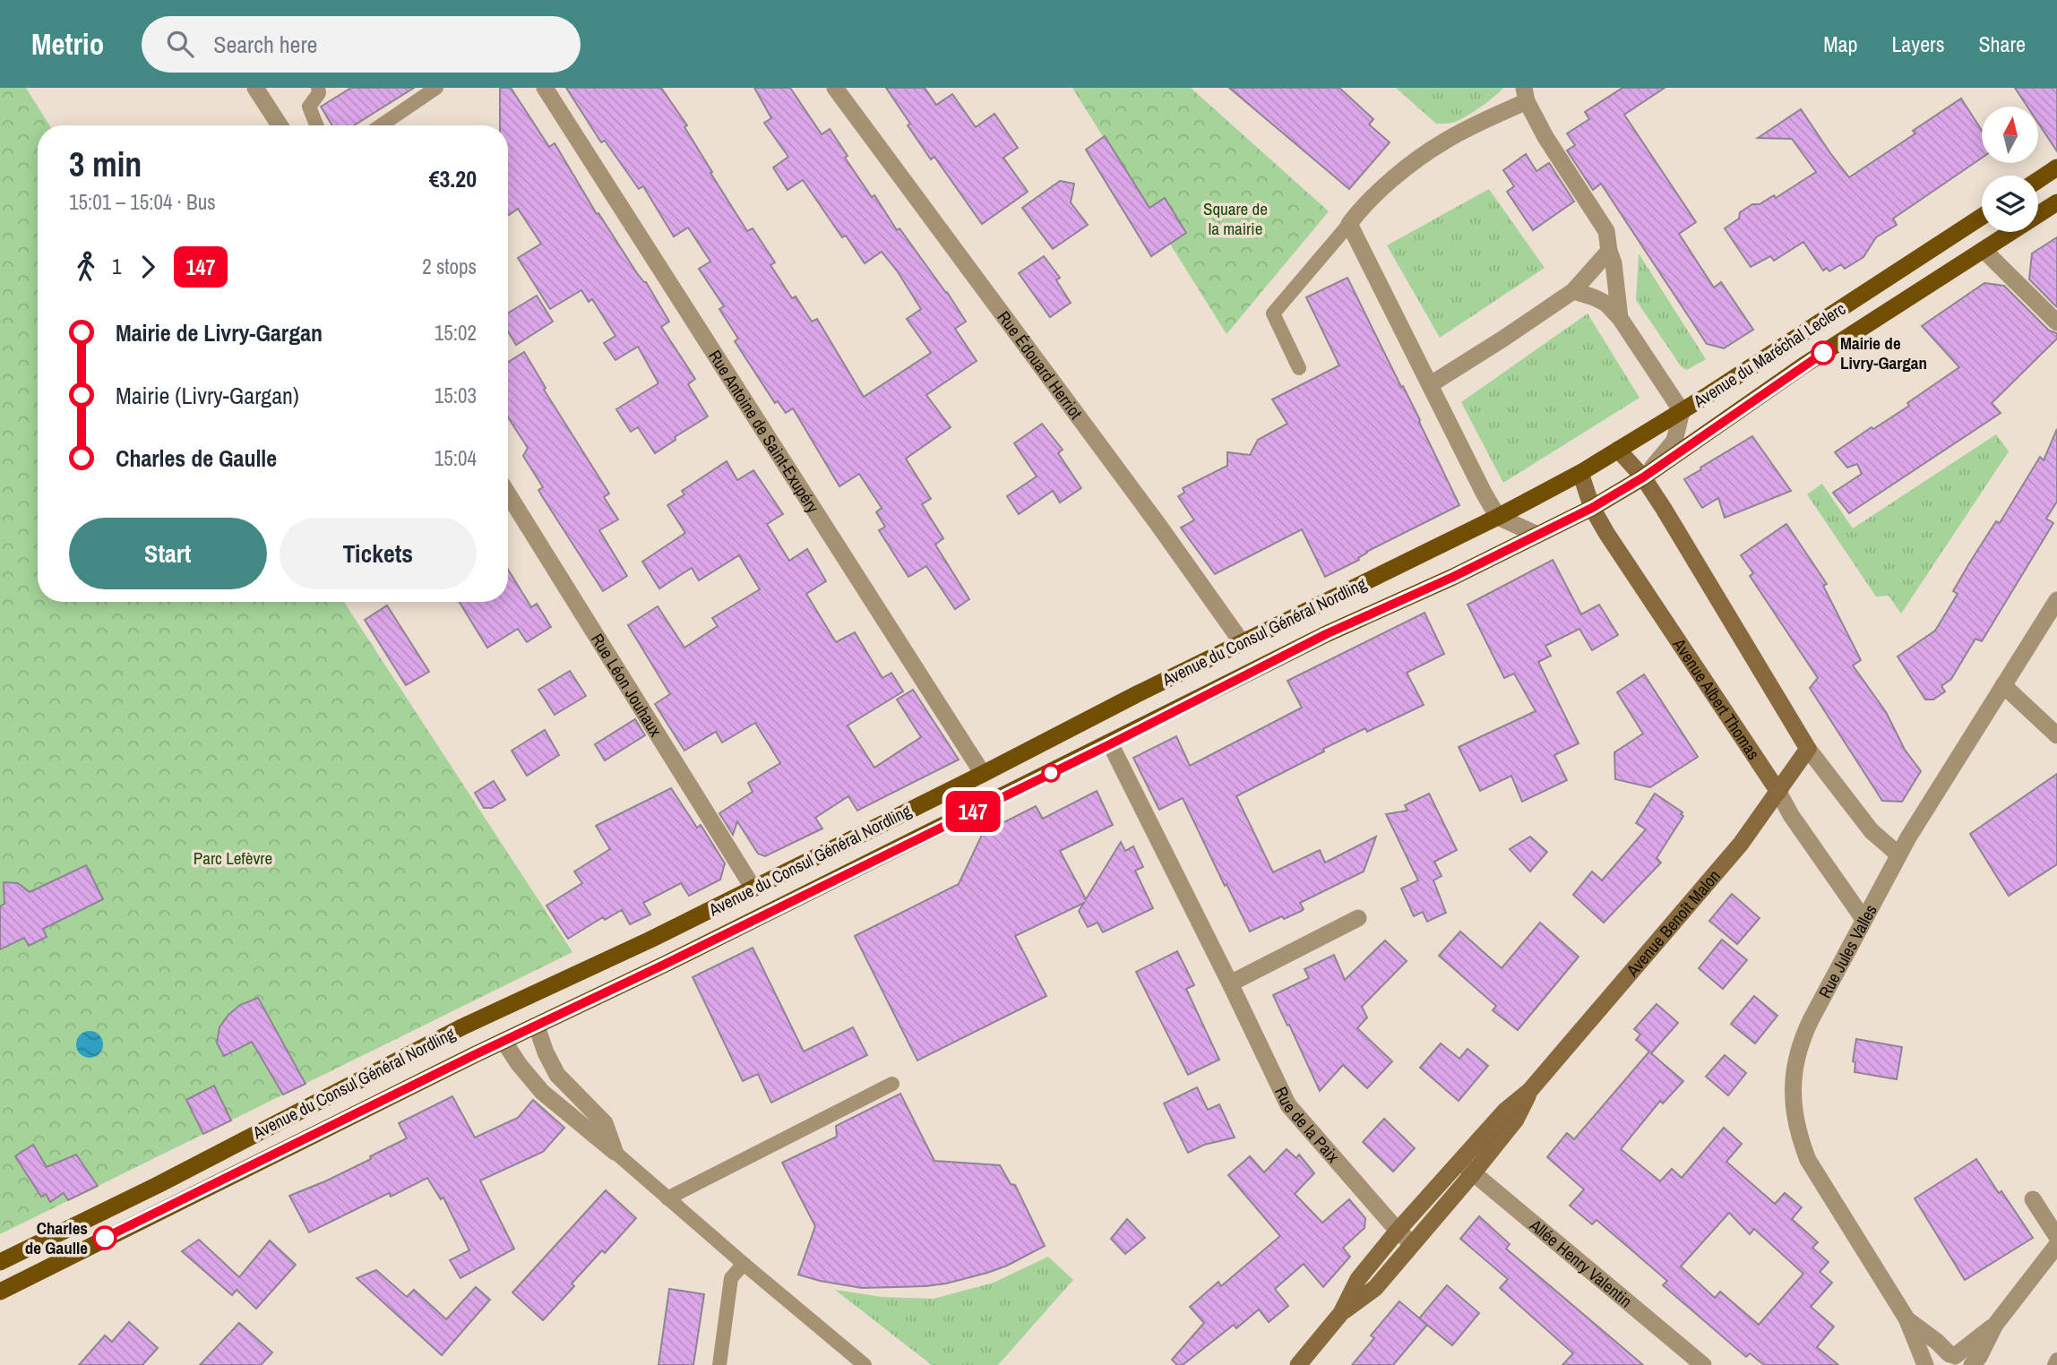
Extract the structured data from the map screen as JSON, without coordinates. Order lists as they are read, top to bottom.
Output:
{
  "streets": {
    "main road": [
      "Avenue du Maréchal Leclerc",
      "Avenue du Consul Général Nordling",
      "Avenue Albert Thomas",
      "Avenue Benoît Malon"
    ],
    "street": [
      "Rue Édouard Herriot",
      "Rue Antoine de Saint-Exupéry",
      "Rue Léon Jouhaux",
      "Rue Jules Valles",
      "Rue de la Paix",
      "Allée Henry Valentin"
    ]
  },
  "crossings": [
    ["Avenue du Maréchal Leclerc", "Avenue du Consul Général Nordling"],
    ["Rue Édouard Herriot", "Avenue du Consul Général Nordling"],
    ["Rue Antoine de Saint-Exupéry", "Avenue du Consul Général Nordling"],
    ["Avenue du Consul Général Nordling", "Rue Léon Jouhaux"],
    ["Avenue du Consul Général Nordling", "Avenue Albert Thomas"],
    ["Avenue du Consul Général Nordling", "Rue de la Paix"],
    ["Avenue Albert Thomas", "Avenue Benoît Malon"],
    ["Avenue Albert Thomas", "Rue Jules Valles"],
    ["Avenue Benoît Malon", "Rue de la Paix"],
    ["Avenue Benoît Malon", "Allée Henry Valentin"]
  ],
  "parks": ["Square de la mairie", "Parc Lefèvre"],
  "places": ["Mairie de Livry-Gargan", "Charles de Gaulle"],
  "lines": ["bus line 147"],
  "north": "top",
  "page": {
    "header": "Metrio",
    "search": "Search here",
    "nav": ["Map", "Layers", "Share"],
    "on_map": "147",
    "heading": ["3 min", "15:01 – 15:04 · Bus", "€3.20"],
    "legs": ["1", "147", "2 stops"],
    "list": [
      {
        "name": "Mairie de Livry-Gargan",
        "value": "15:02"
      },
      {
        "name": "Mairie (Livry-Gargan)",
        "value": "15:03"
      },
      {
        "name": "Charles de Gaulle",
        "value": "15:04"
      }
    ],
    "buttons": ["Start", "Tickets"]
  }
}
